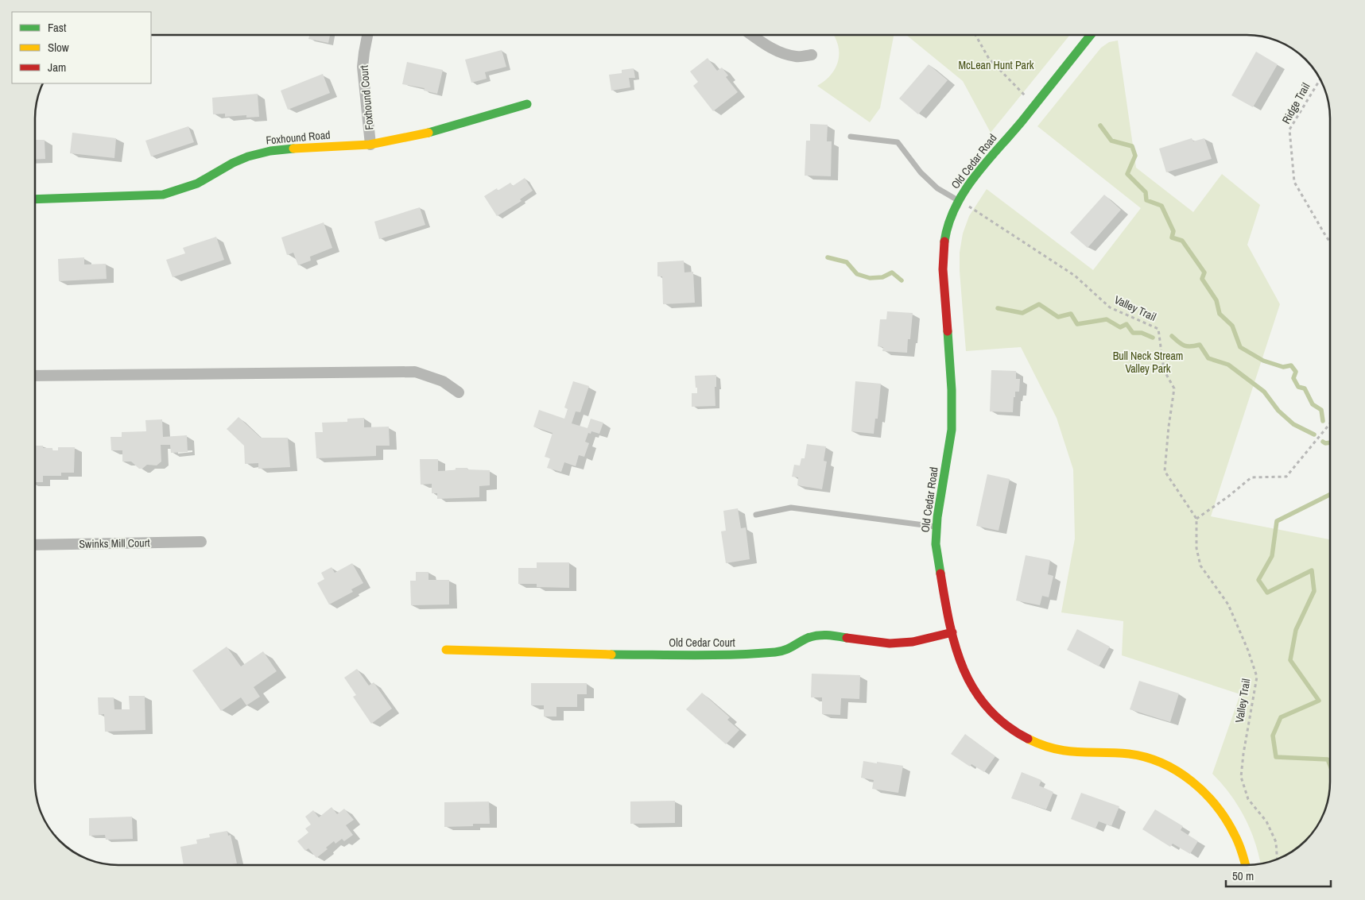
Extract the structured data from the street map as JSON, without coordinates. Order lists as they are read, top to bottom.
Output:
{
  "streets": {
    "street": [
      "Foxhound Court",
      "Foxhound Road",
      "Old Cedar Road",
      "Swinks Mill Court",
      "Old Cedar Court"
    ],
    "path": ["Ridge Trail", "Valley Trail"]
  },
  "crossings": [
    ["Foxhound Court", "Foxhound Road"],
    ["Old Cedar Road", "Valley Trail"],
    ["Old Cedar Road", "Old Cedar Court"]
  ],
  "parks": ["McLean Hunt Park", "Bull Neck Stream Valley Park"],
  "legend": ["Fast", "Slow", "Jam"],
  "scale_bar": "50 m"
}
